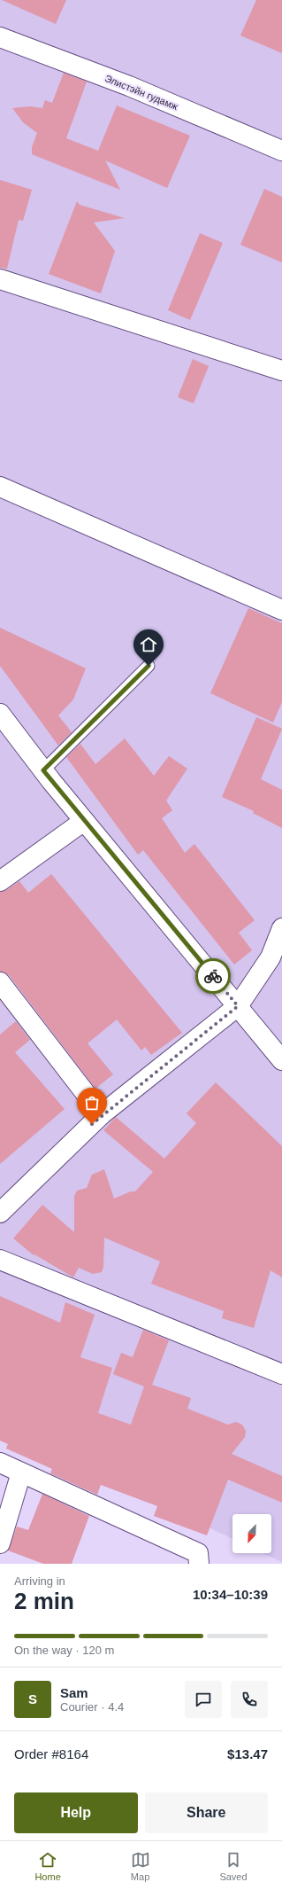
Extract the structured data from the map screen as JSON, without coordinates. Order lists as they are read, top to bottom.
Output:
{
  "streets": {
    "street": ["Элистэйн гудамж"]
  },
  "north": "bottom left",
  "page": {
    "heading": ["2 min", "Arriving in", "10:34–10:39"],
    "panel": [
      "Sam",
      "Courier · 4.4",
      "Order #8164",
      "$13.47"
    ],
    "bar": "On the way · 120 m",
    "round": "S",
    "buttons": ["Help", "Share"],
    "tabs": ["Home", "Map", "Saved"]
  }
}
